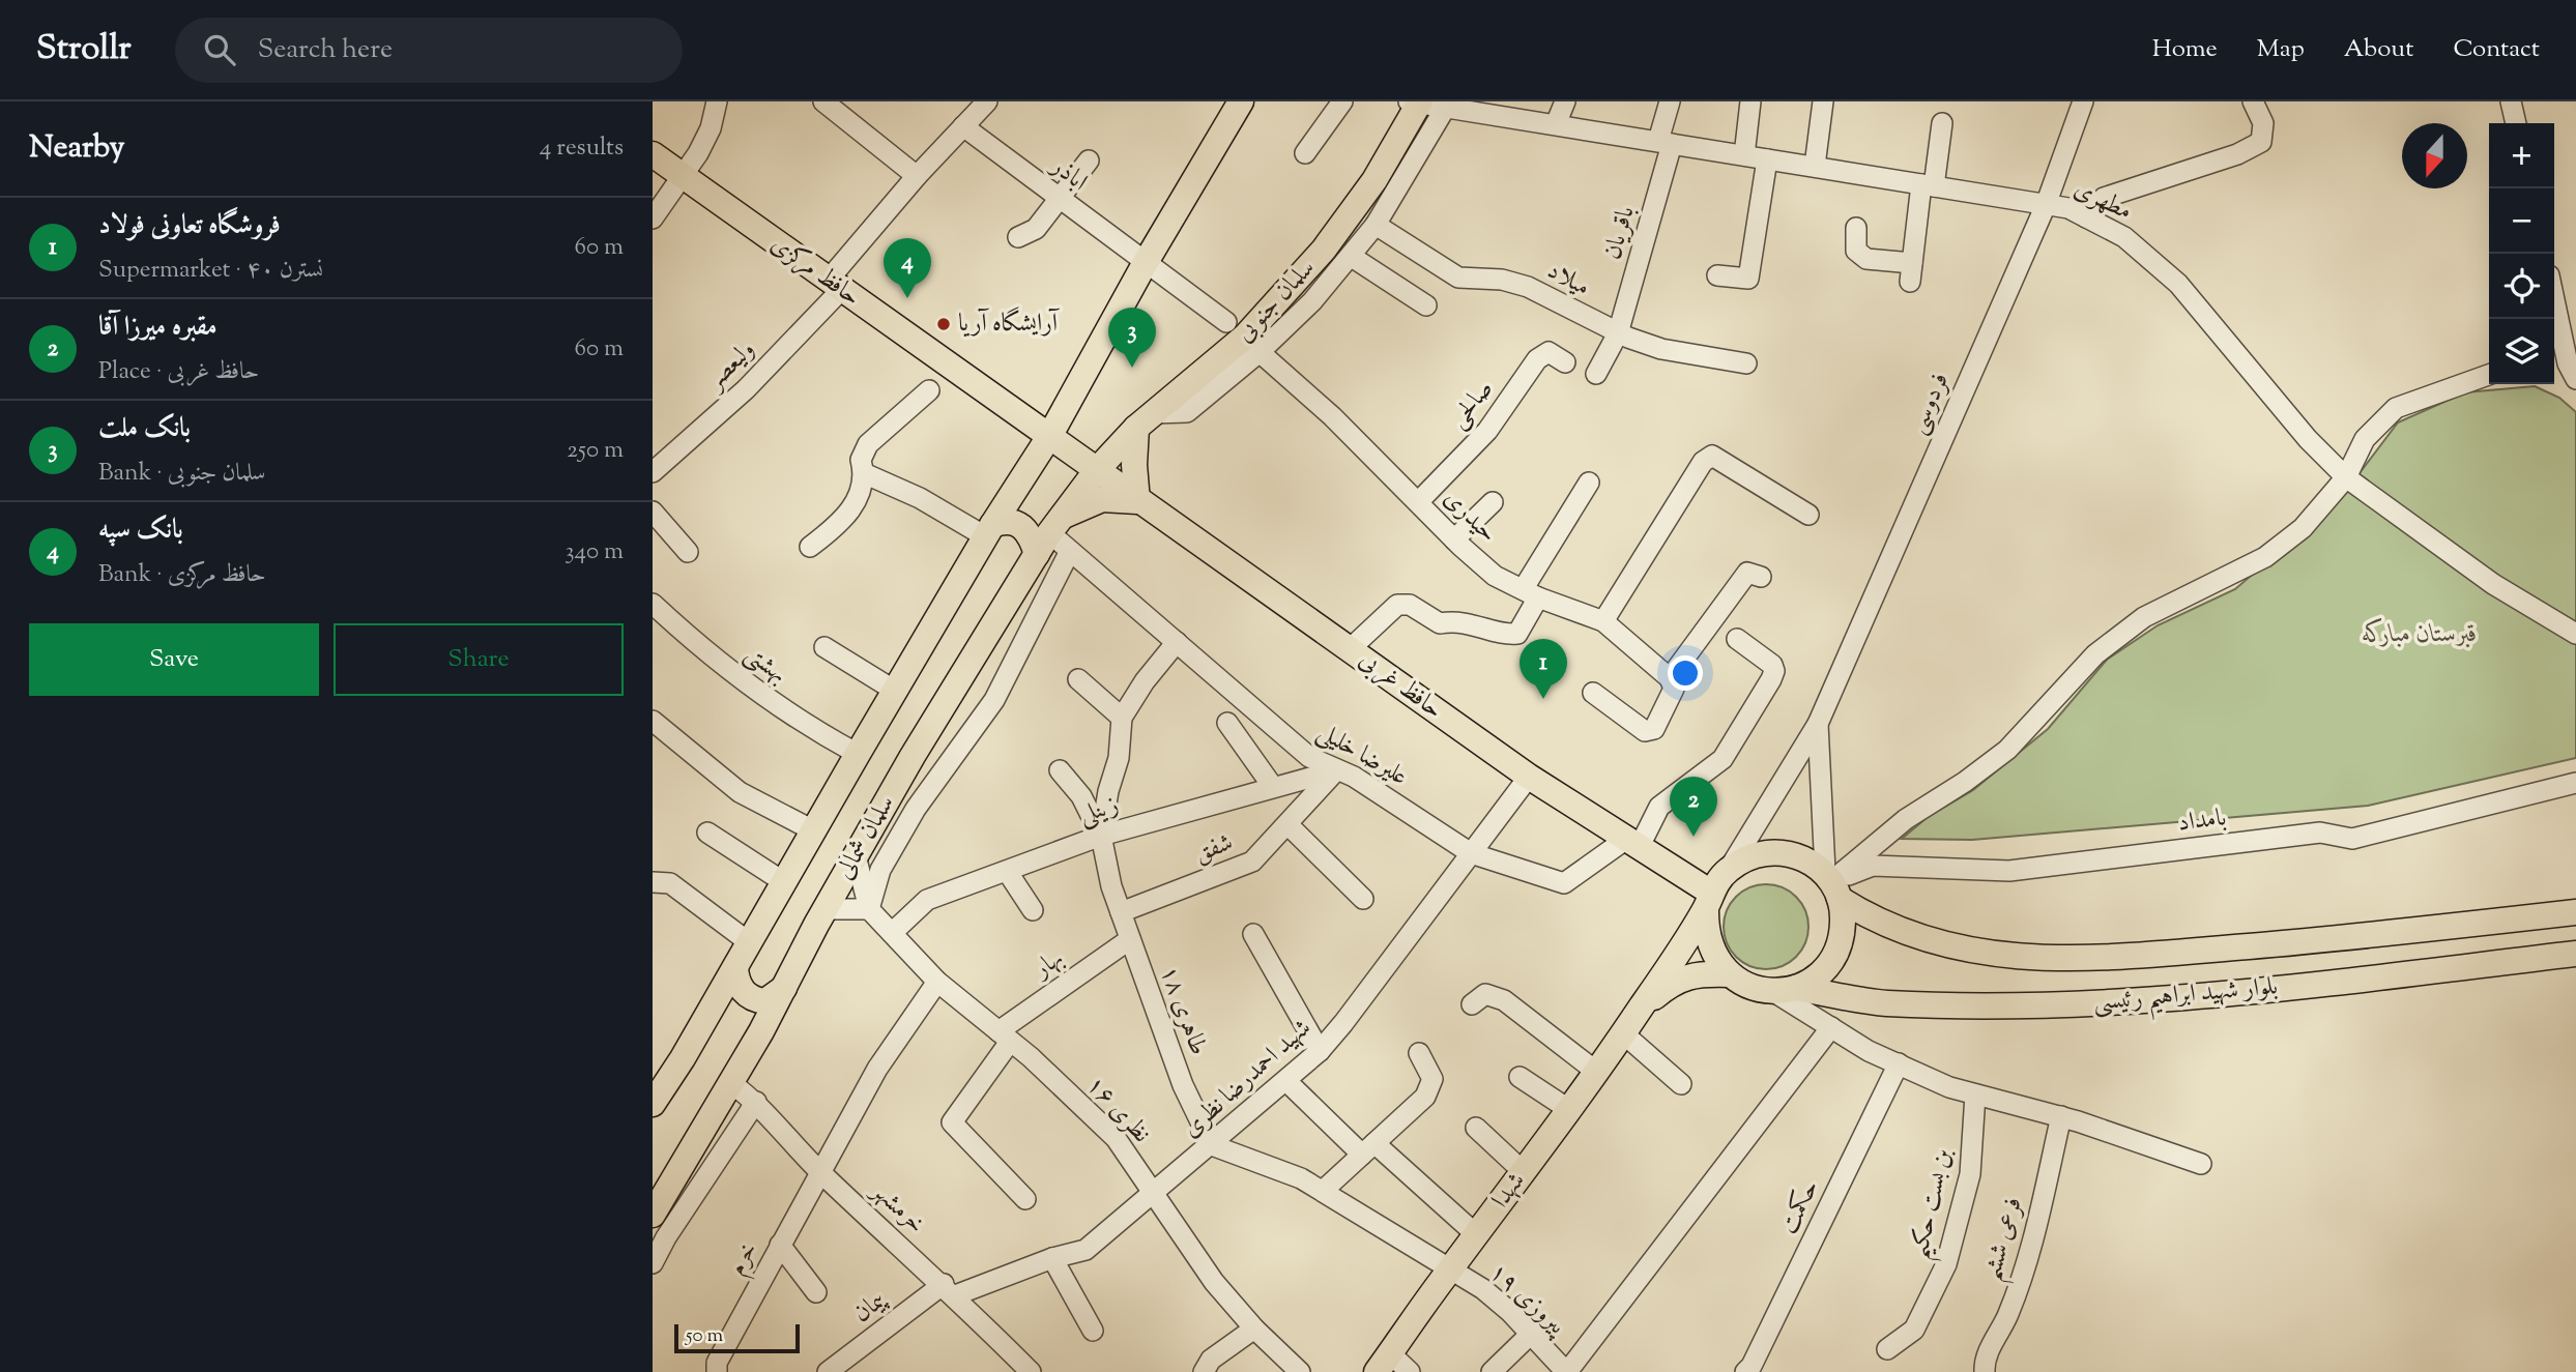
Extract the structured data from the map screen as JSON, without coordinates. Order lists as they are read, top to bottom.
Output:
{
  "streets": {
    "main road": [
      "حافظ مرکزی",
      "سلمان جنوبی",
      "حافظ غربی",
      "سلمان شمالی",
      "بلوار شهید ابراهیم رئیسی",
      "شهدا"
    ],
    "street": [
      "اباذر",
      "مطهری",
      "باقریان",
      "میلاد",
      "ولیعصر",
      "فردوسی",
      "صالحی",
      "حیدری",
      "بهشتی",
      "علیرضا خلیلی",
      "زینلی",
      "بامداد",
      "شفق",
      "بهار",
      "طاهری ۱۸",
      "شهید احمدرضا نظری",
      "نظری ۱۶",
      "بن بست حکیم",
      "حکمت",
      "خرمشهر",
      "فرعی ششم",
      "خرم",
      "پیروزی ۱۹",
      "پیمان"
    ]
  },
  "crossings": [
    ["مطهری", "باقریان"],
    ["مطهری", "سلمان جنوبی"],
    ["مطهری", "فردوسی"],
    ["باقریان", "میلاد"],
    ["حافظ مرکزی", "سلمان جنوبی"],
    ["حافظ مرکزی", "ولیعصر"],
    ["حافظ مرکزی", "حافظ غربی"],
    ["حافظ مرکزی", "سلمان شمالی"],
    ["سلمان جنوبی", "حافظ غربی"],
    ["سلمان جنوبی", "سلمان شمالی"],
    ["فردوسی", "حافظ غربی"],
    ["فردوسی", "بامداد"],
    ["فردوسی", "بلوار شهید ابراهیم رئیسی"],
    ["صالحی", "حیدری"],
    ["بهشتی", "سلمان شمالی"],
    ["حافظ غربی", "علیرضا خلیلی"],
    ["حافظ غربی", "بامداد"],
    ["حافظ غربی", "سلمان شمالی"],
    ["حافظ غربی", "بلوار شهید ابراهیم رئیسی"],
    ["حافظ غربی", "شهید احمدرضا نظری"],
    ["علیرضا خلیلی", "زینلی"],
    ["علیرضا خلیلی", "سلمان شمالی"],
    ["علیرضا خلیلی", "شفق"],
    ["علیرضا خلیلی", "طاهری ۱۸"],
    ["علیرضا خلیلی", "شهید احمدرضا نظری"],
    ["زینلی", "شفق"],
    ["زینلی", "طاهری ۱۸"],
    ["زینلی", "نظری ۱۶"],
    ["بامداد", "بلوار شهید ابراهیم رئیسی"],
    ["سلمان شمالی", "خرمشهر"],
    ["شفق", "طاهری ۱۸"],
    ["بهار", "طاهری ۱۸"],
    ["بهار", "نظری ۱۶"],
    ["طاهری ۱۸", "شهید احمدرضا نظری"],
    ["شهید احمدرضا نظری", "نظری ۱۶"],
    ["شهید احمدرضا نظری", "خرمشهر"],
    ["شهید احمدرضا نظری", "پیمان"],
    ["نظری ۱۶", "خرم"],
    ["شهدا", "پیروزی ۱۹"],
    ["خرمشهر", "خرم"],
    ["خرمشهر", "پیمان"]
  ],
  "parks": ["قبرستان مبارکه"],
  "places": ["آرایشگاه آریا"],
  "scale_bar": "50 m",
  "north": "bottom",
  "page": {
    "header": "Strollr",
    "search": "Search here",
    "nav": [
      "Home",
      "Map",
      "About",
      "Contact"
    ],
    "heading": ["Nearby", "4 results"],
    "map_buttons": ["+", "−"],
    "list": [
      {
        "mark": "1",
        "name": "فروشگاه تعاونی فولاد",
        "note": "Supermarket · نسترن ۴۰",
        "value": "60 m"
      },
      {
        "mark": "2",
        "name": "مقبره میرزا آقا",
        "note": "Place · حافظ غربی",
        "value": "60 m"
      },
      {
        "mark": "3",
        "name": "بانک ملت",
        "note": "Bank · سلمان جنوبی",
        "value": "250 m"
      },
      {
        "mark": "4",
        "name": "بانک سپه",
        "note": "Bank · حافظ مرکزی",
        "value": "340 m"
      }
    ],
    "pins": [
      "4",
      "3",
      "1",
      "2"
    ],
    "buttons": ["Save", "Share"],
    "scale": "50 m"
  }
}
